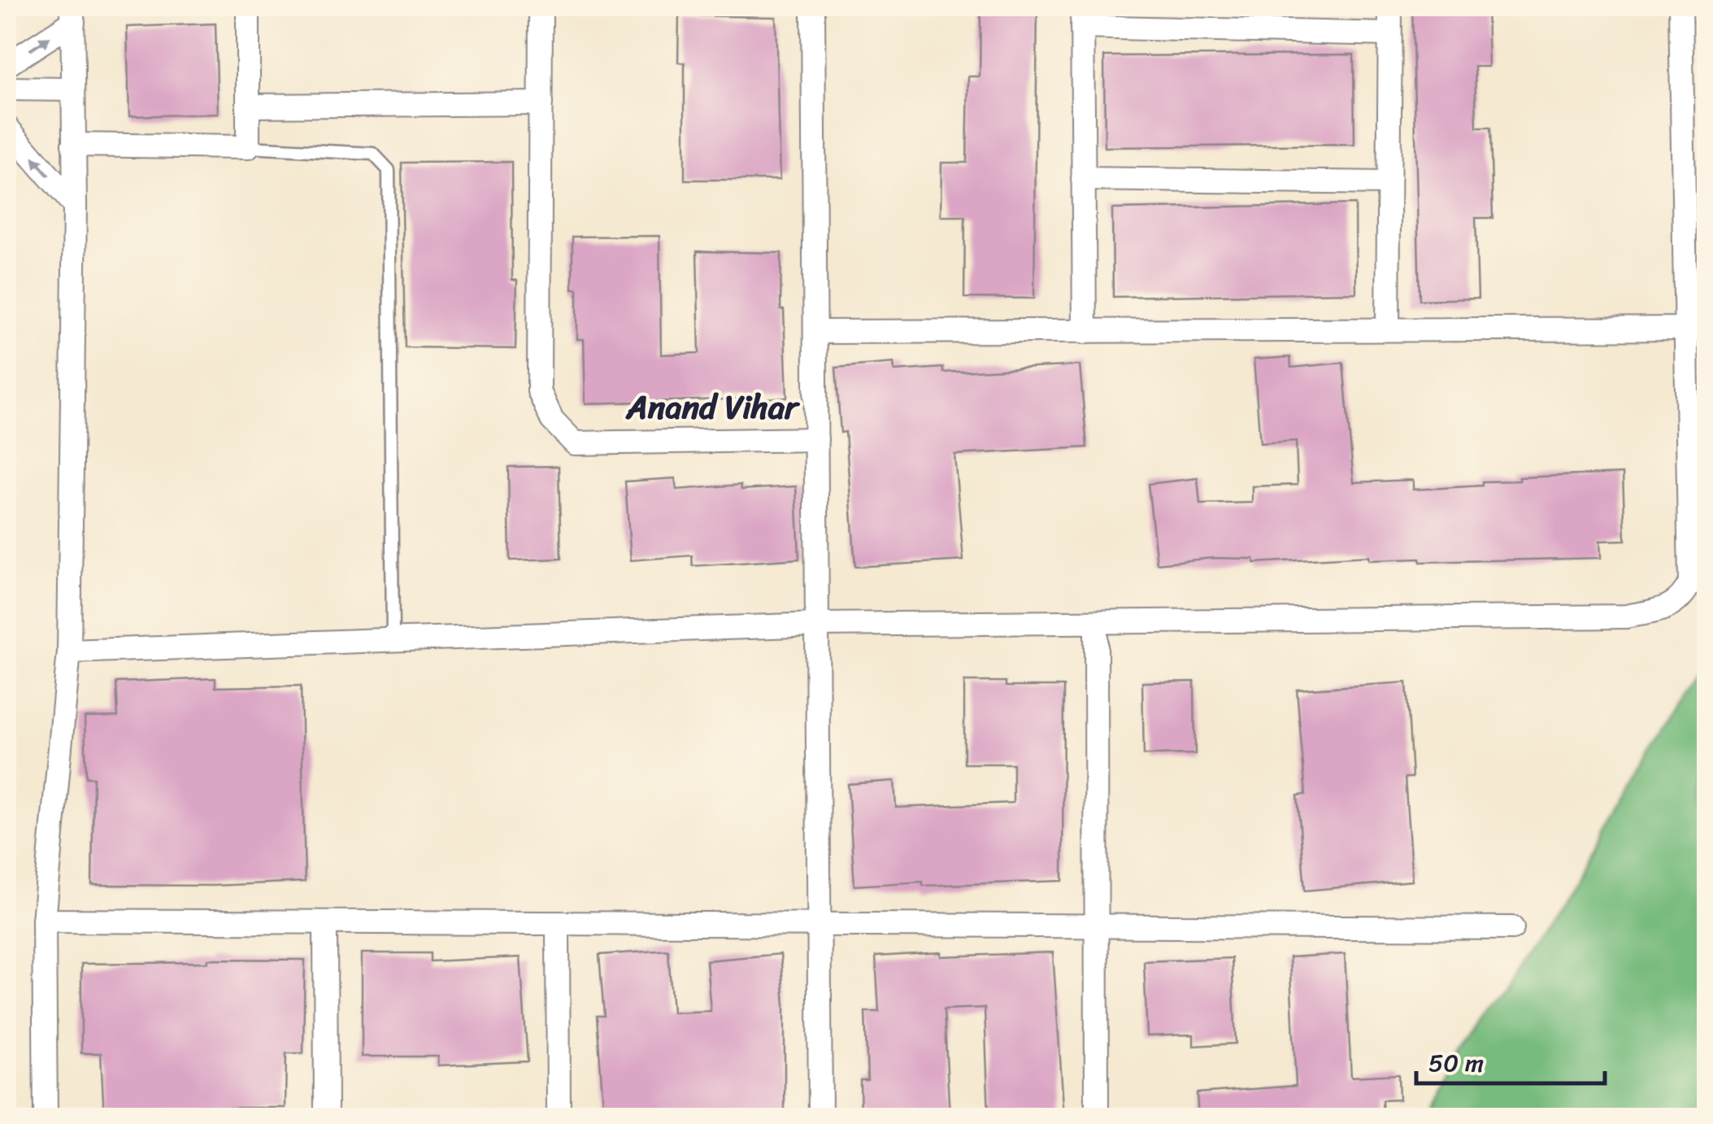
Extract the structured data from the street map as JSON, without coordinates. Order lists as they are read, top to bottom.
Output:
{
  "districts": ["Anand Vihar"],
  "scale_bar": "50 m"
}
